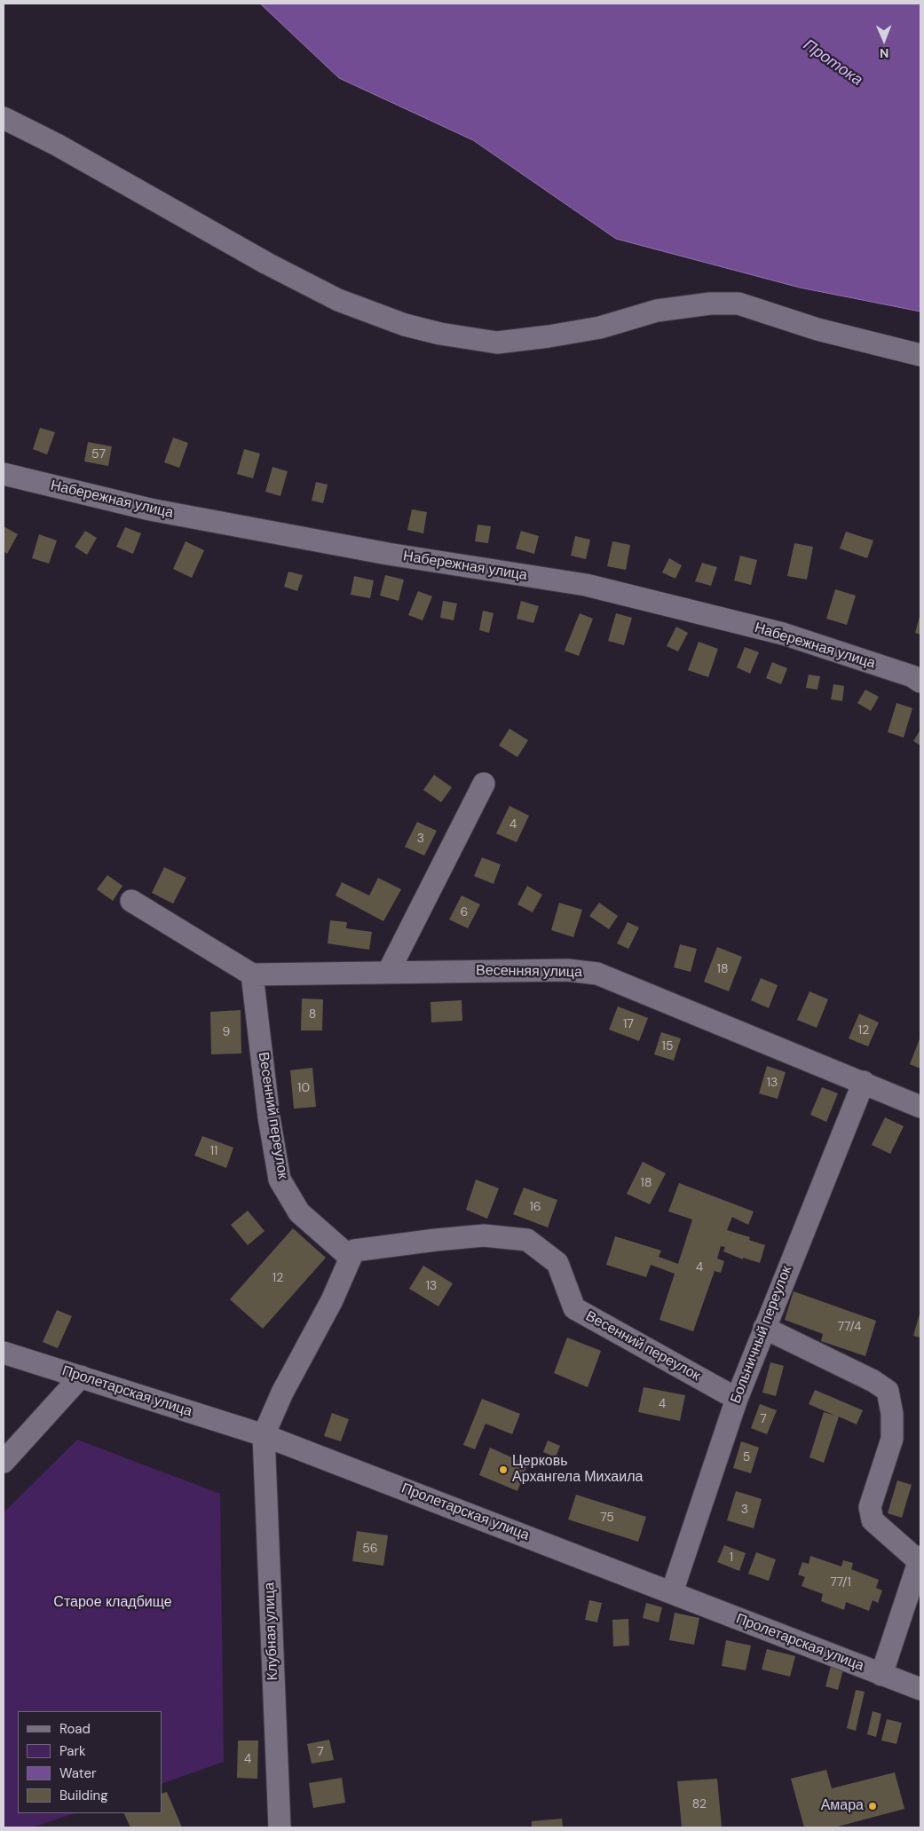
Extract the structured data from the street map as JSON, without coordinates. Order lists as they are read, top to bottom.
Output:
{
  "streets": {
    "street": [
      "Набережная улица",
      "Весенняя улица",
      "Весенний переулок",
      "Больничный переулок",
      "Пролетарская улица",
      "Клубная улица"
    ]
  },
  "crossings": [
    ["Весенняя улица", "Весенний переулок"],
    ["Весенняя улица", "Больничный переулок"],
    ["Весенний переулок", "Больничный переулок"],
    ["Больничный переулок", "Пролетарская улица"],
    ["Пролетарская улица", "Клубная улица"]
  ],
  "water": ["Протока"],
  "parks": ["Старое кладбище"],
  "places": ["Церковь Архангела Михаила", "Амара"],
  "house_numbers": [
    "57",
    "4",
    "3",
    "6",
    "18",
    "8",
    "17",
    "12",
    "9",
    "15",
    "13",
    "10",
    "11",
    "18",
    "16",
    "4",
    "12",
    "13",
    "77/4",
    "4",
    "7",
    "5",
    "3",
    "75",
    "56",
    "1",
    "77/1",
    "7",
    "4",
    "82"
  ],
  "legend": [
    "Road",
    "Park",
    "Water",
    "Building"
  ],
  "north": "bottom"
}
